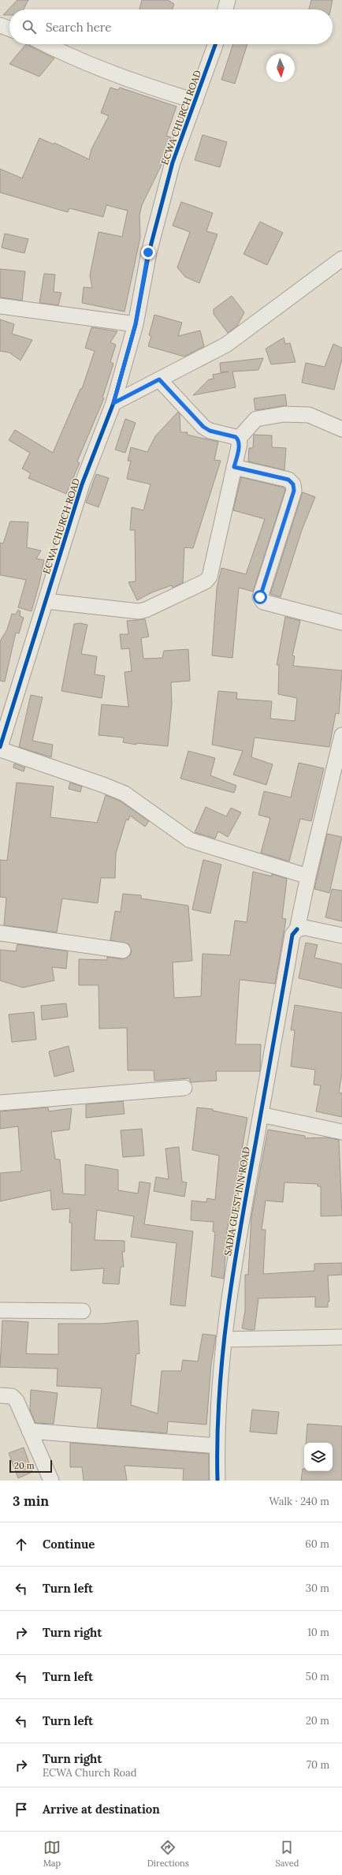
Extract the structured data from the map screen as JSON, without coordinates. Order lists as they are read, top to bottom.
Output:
{
  "streets": {
    "street": ["ECWA CHURCH ROAD", "SADIA GUEST INN ROAD"]
  },
  "scale_bar": "20 m",
  "north": "bottom",
  "page": {
    "search": "Search here",
    "scale": "20 m",
    "heading": ["3 min", "Walk · 240 m"],
    "list": [
      ["Continue", "60 m"],
      ["Turn left", "30 m"],
      ["Turn right", "10 m"],
      ["Turn left", "50 m"],
      ["Turn left", "20 m"],
      ["Turn right", "ECWA Church Road", "70 m"],
      "Arrive at destination"
    ],
    "nav": ["Map", "Directions", "Saved"]
  }
}
